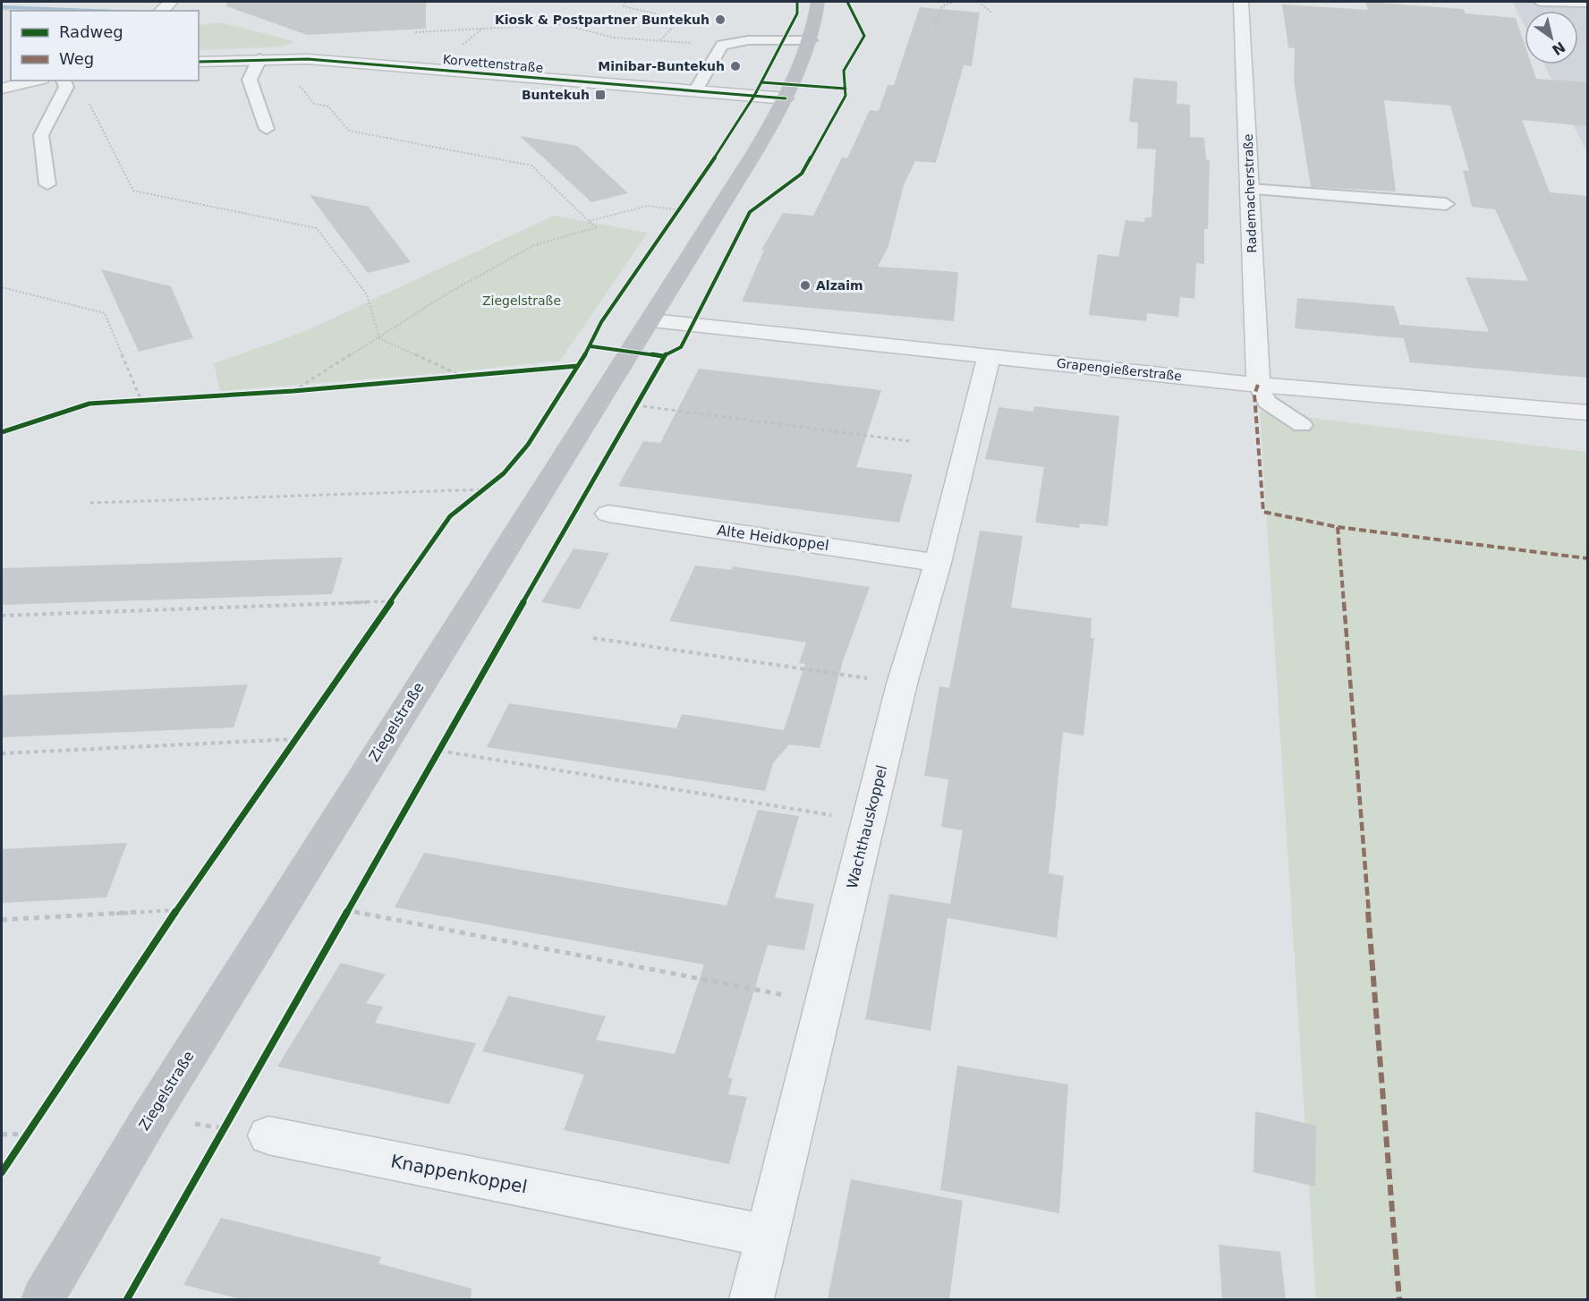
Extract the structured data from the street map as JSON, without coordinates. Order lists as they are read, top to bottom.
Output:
{
  "streets": {
    "main road": ["Ziegelstraße"],
    "street": [
      "Korvettenstraße",
      "Rademacherstraße",
      "Grapengießerstraße",
      "Alte Heidkoppel",
      "Wachthauskoppel",
      "Knappenkoppel"
    ]
  },
  "crossings": [
    ["Korvettenstraße", "Ziegelstraße"],
    ["Rademacherstraße", "Grapengießerstraße"],
    ["Grapengießerstraße", "Ziegelstraße"],
    ["Grapengießerstraße", "Wachthauskoppel"],
    ["Alte Heidkoppel", "Wachthauskoppel"],
    ["Wachthauskoppel", "Knappenkoppel"]
  ],
  "parks": ["Ziegelstraße"],
  "places": {
    "other": ["Kiosk & Postpartner Buntekuh", "Minibar-Buntekuh", "Alzaim"],
    "transit": ["Buntekuh"]
  },
  "legend": ["Radweg", "Weg"],
  "north": "bottom right"
}
